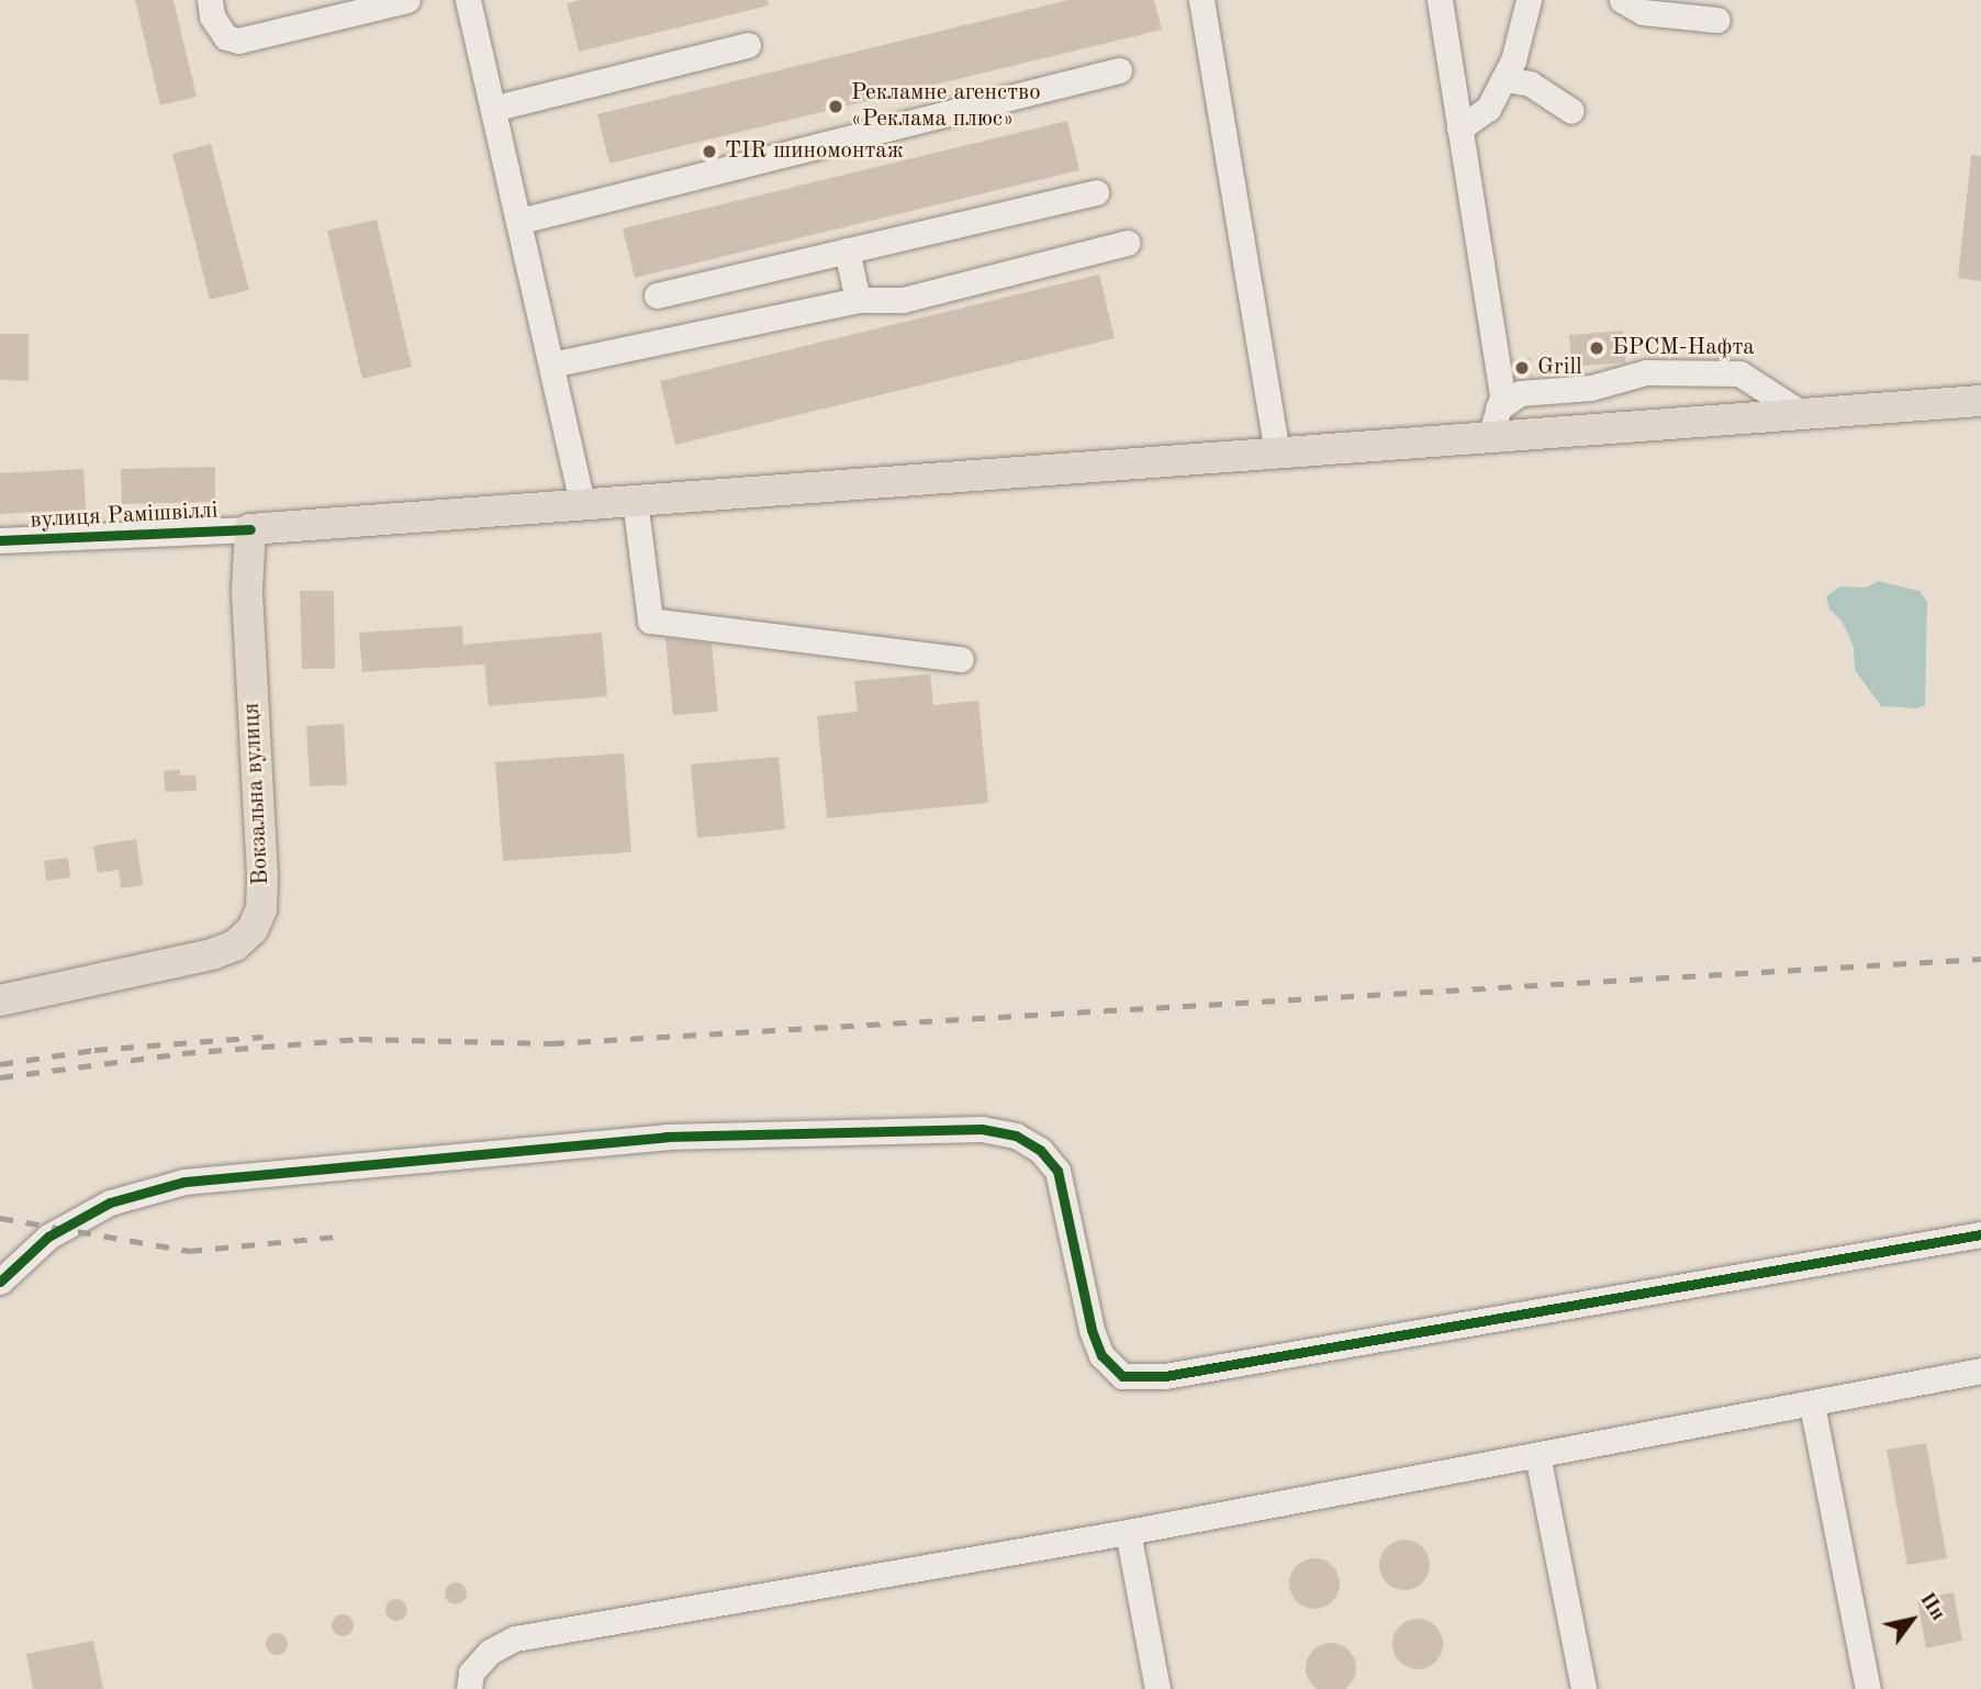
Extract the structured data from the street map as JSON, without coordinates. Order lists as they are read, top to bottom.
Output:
{
  "streets": {
    "main road": ["Вокзальна вулиця"],
    "street": ["вулиця Рамішвіллі"]
  },
  "crossings": [
    ["вулиця Рамішвіллі", "Вокзальна вулиця"]
  ],
  "places": [
    "Рекламне агенство «Реклама плюс»",
    "TIR шиномонтаж",
    "БРСМ-Нафта",
    "Grill"
  ],
  "north": "top right"
}
